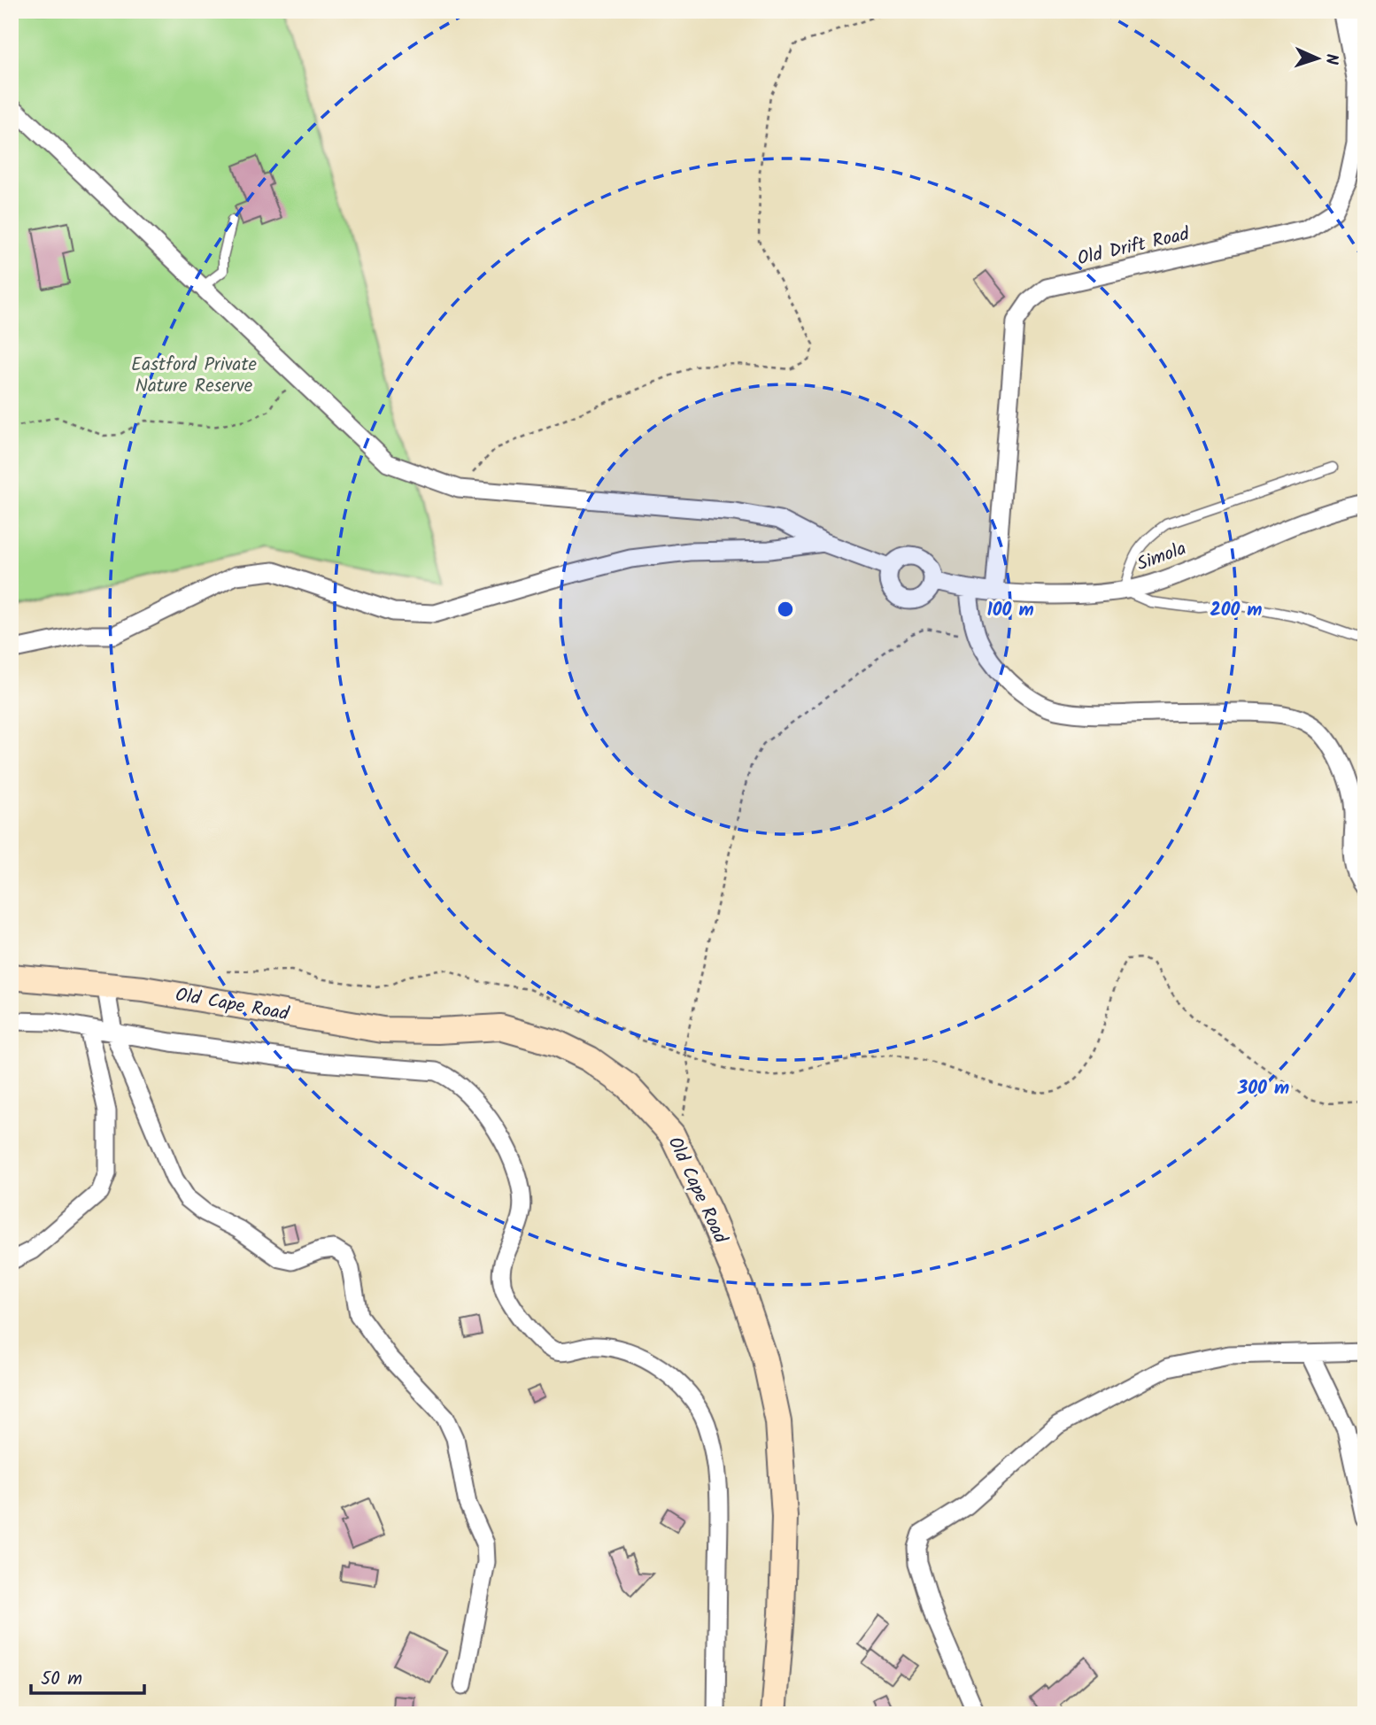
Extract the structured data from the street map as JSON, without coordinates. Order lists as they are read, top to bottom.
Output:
{
  "streets": {
    "street": ["Old Drift Road", "Simola", "Old Cape Road"]
  },
  "crossings": [
    ["Old Drift Road", "Simola"]
  ],
  "parks": ["Eastford Private Nature Reserve"],
  "scale_bar": "50 m",
  "north": "right",
  "rings": ["100 m", "200 m", "300 m"]
}
